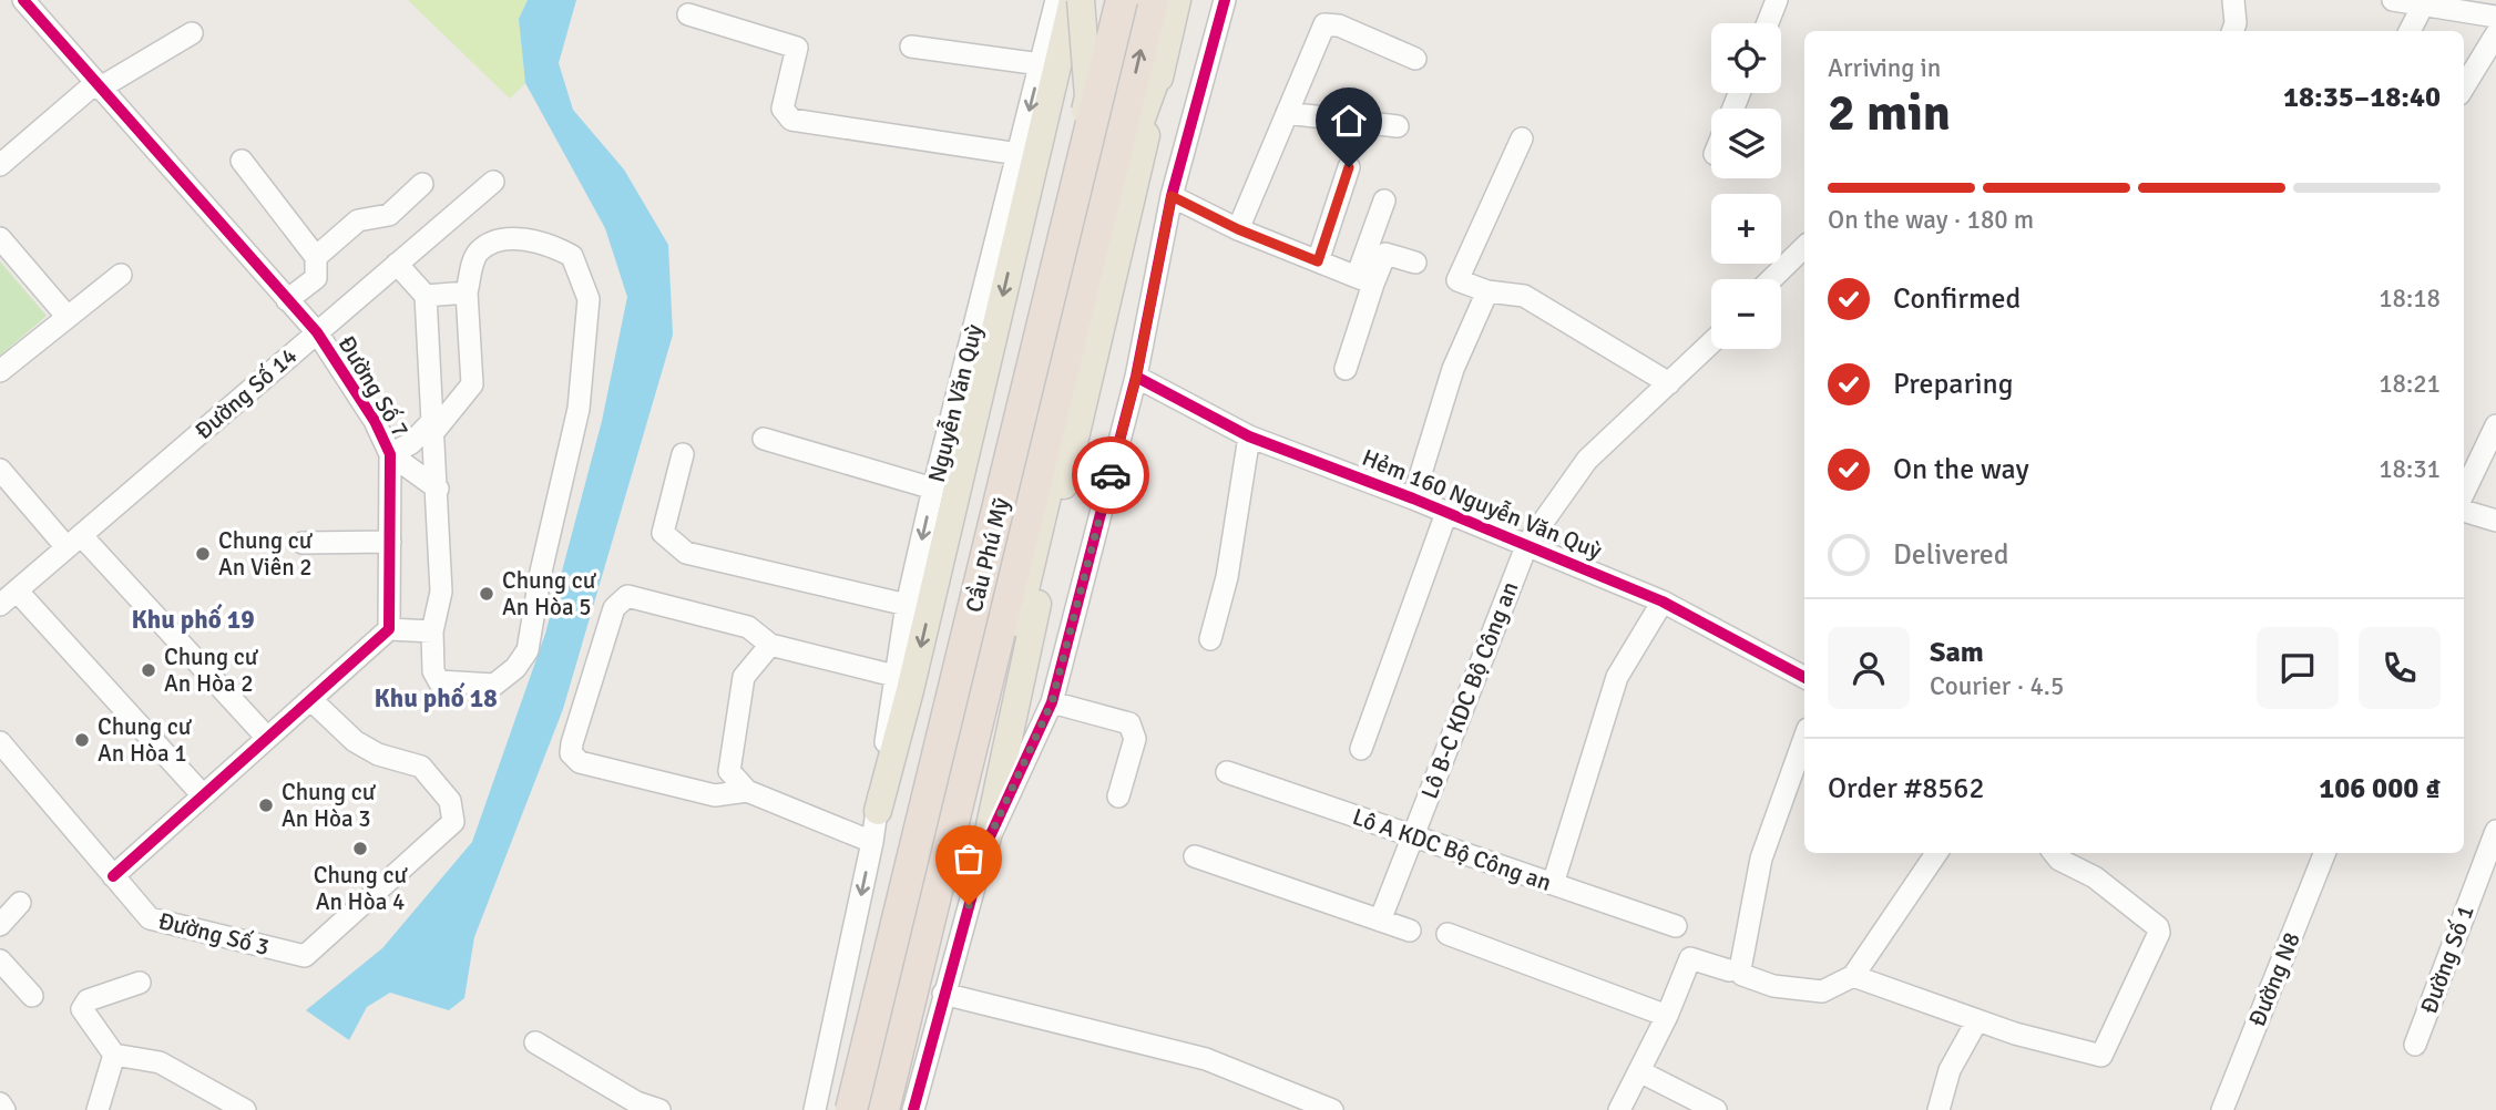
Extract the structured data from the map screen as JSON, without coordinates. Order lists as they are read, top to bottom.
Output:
{
  "streets": {
    "highway": ["Cầu Phú Mỹ"],
    "main road": ["Nguyễn Văn Quỳ"],
    "street": [
      "Đường Số 7",
      "Đường Số 14",
      "Hẻm 160 Nguyễn Văn Quỳ",
      "Lô B-C KDC Bộ Công an",
      "Lô A KDC Bộ Công an",
      "Đường Số 3",
      "Đường Số 1",
      "Đường N8"
    ]
  },
  "crossings": [
    ["Đường Số 7", "Đường Số 14"],
    ["Nguyễn Văn Quỳ", "Cầu Phú Mỹ"],
    ["Hẻm 160 Nguyễn Văn Quỳ", "Lô B-C KDC Bộ Công an"],
    ["Lô B-C KDC Bộ Công an", "Lô A KDC Bộ Công an"]
  ],
  "districts": ["Khu phố 19", "Khu phố 18"],
  "places": [
    "Chung cư An Viên 2",
    "Chung cư An Hòa 5",
    "Chung cư An Hòa 2",
    "Chung cư An Hòa 1",
    "Chung cư An Hòa 3",
    "Chung cư An Hòa 4"
  ],
  "page": {
    "map_buttons": ["+", "−"],
    "heading": ["2 min", "Arriving in", "18:35–18:40"],
    "panel": [
      "Sam",
      "Courier · 4.5",
      "Order #8562",
      "106 000 ₫"
    ],
    "bar": "On the way · 180 m",
    "list": [
      ["Confirmed", "18:18"],
      ["Preparing", "18:21"],
      ["On the way", "18:31"],
      "Delivered"
    ]
  }
}
